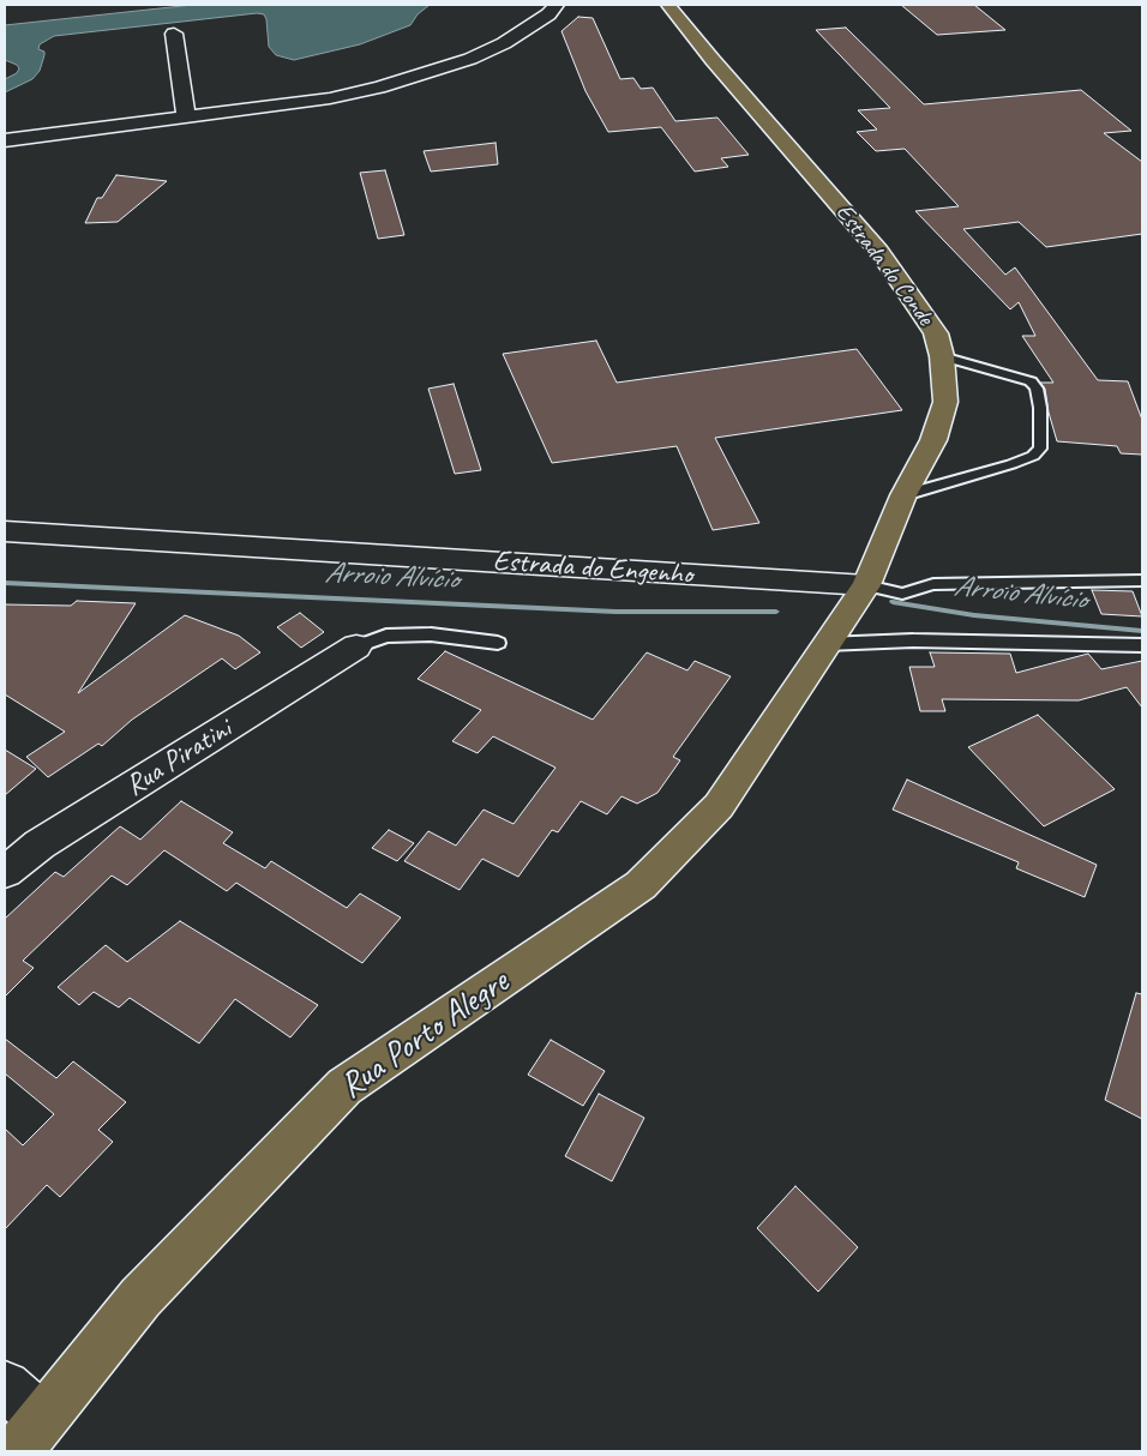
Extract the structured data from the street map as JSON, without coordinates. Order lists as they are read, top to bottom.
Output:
{
  "streets": {
    "main road": ["Estrada do Conde", "Rua Porto Alegre"],
    "street": ["Estrada do Engenho", "Rua Piratini"]
  },
  "crossings": [
    ["Estrada do Conde", "Estrada do Engenho"],
    ["Estrada do Conde", "Rua Porto Alegre"]
  ],
  "water": ["Arroio Alvício"]
}
